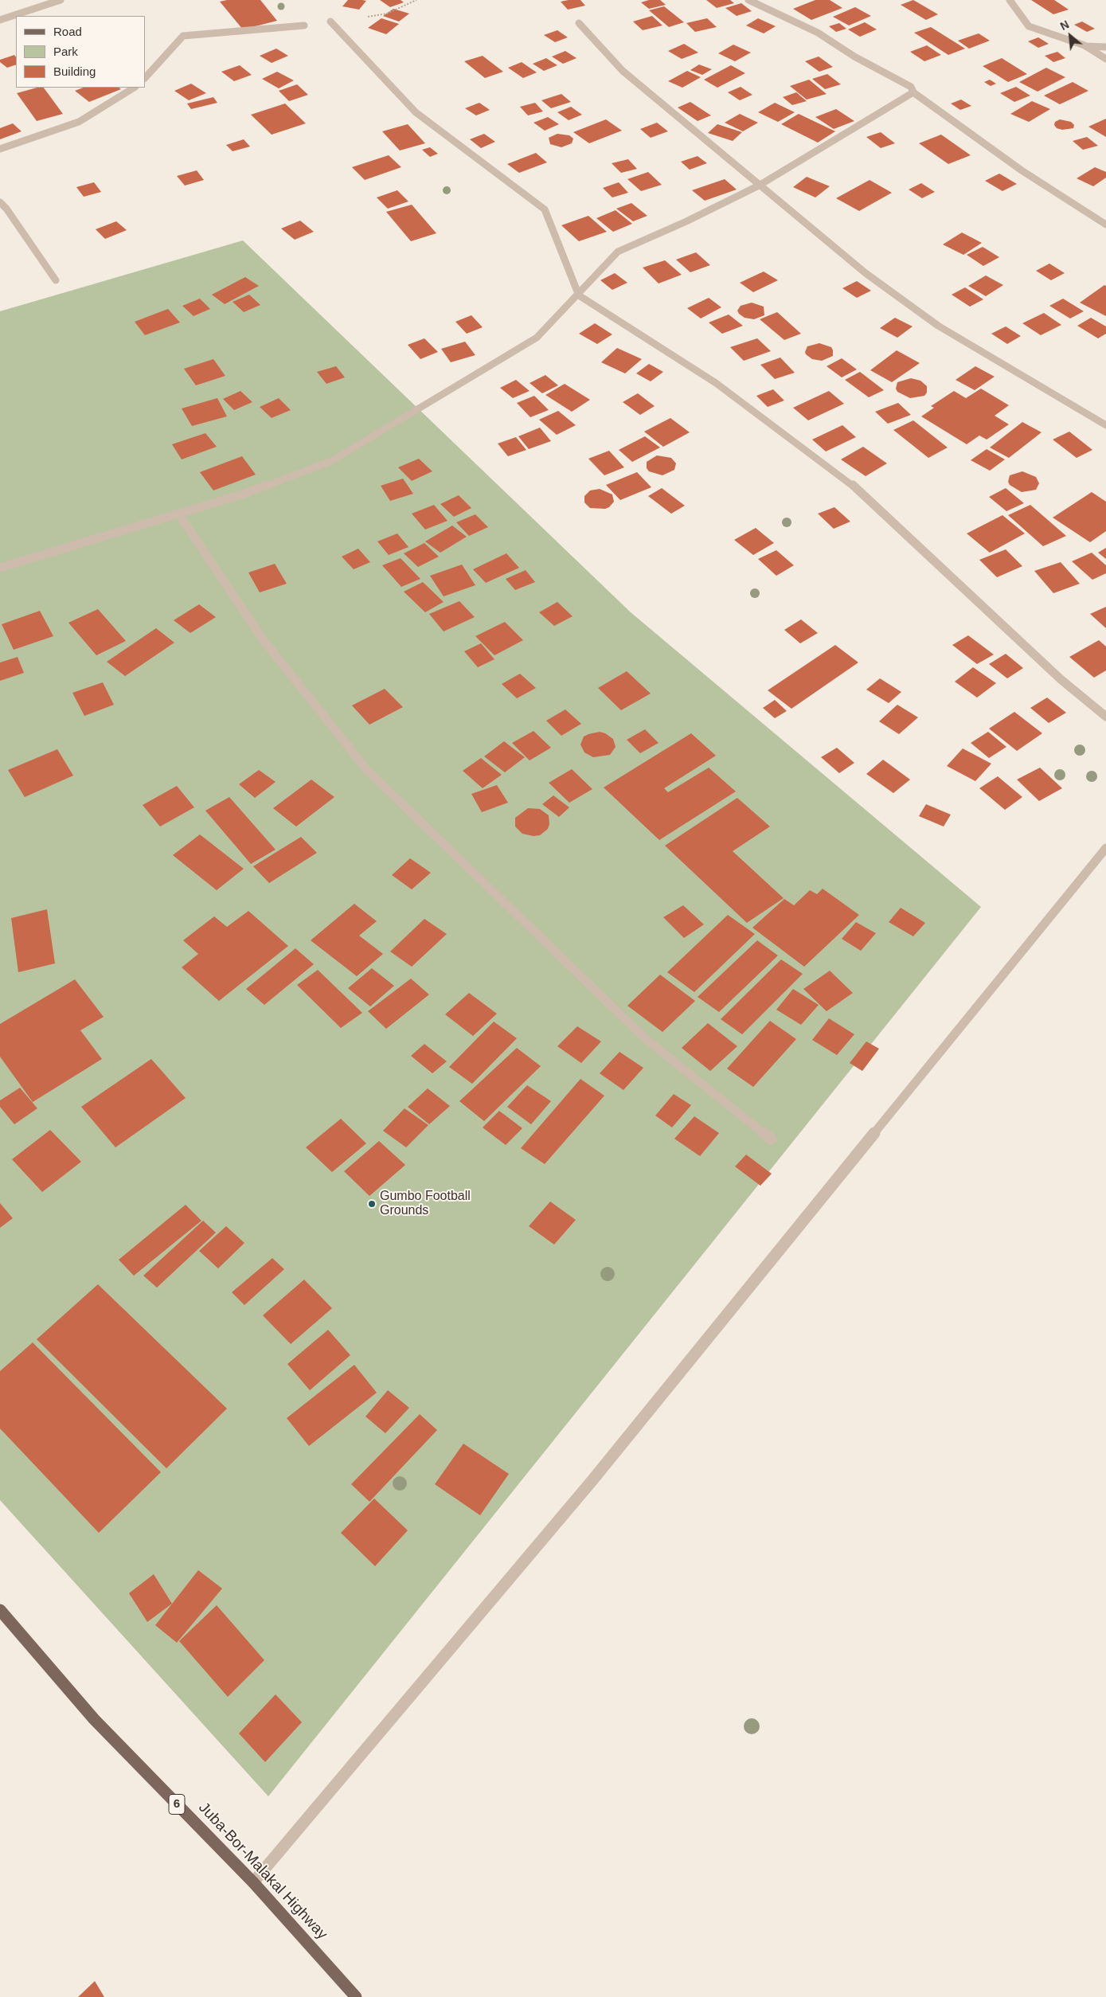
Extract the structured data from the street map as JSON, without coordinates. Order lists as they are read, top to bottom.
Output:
{
  "streets": {
    "main road": ["6", "Juba-Bor-Malakal Highway"]
  },
  "places": ["Gumbo Football Grounds"],
  "legend": ["Road", "Park", "Building"],
  "north": "top left"
}
